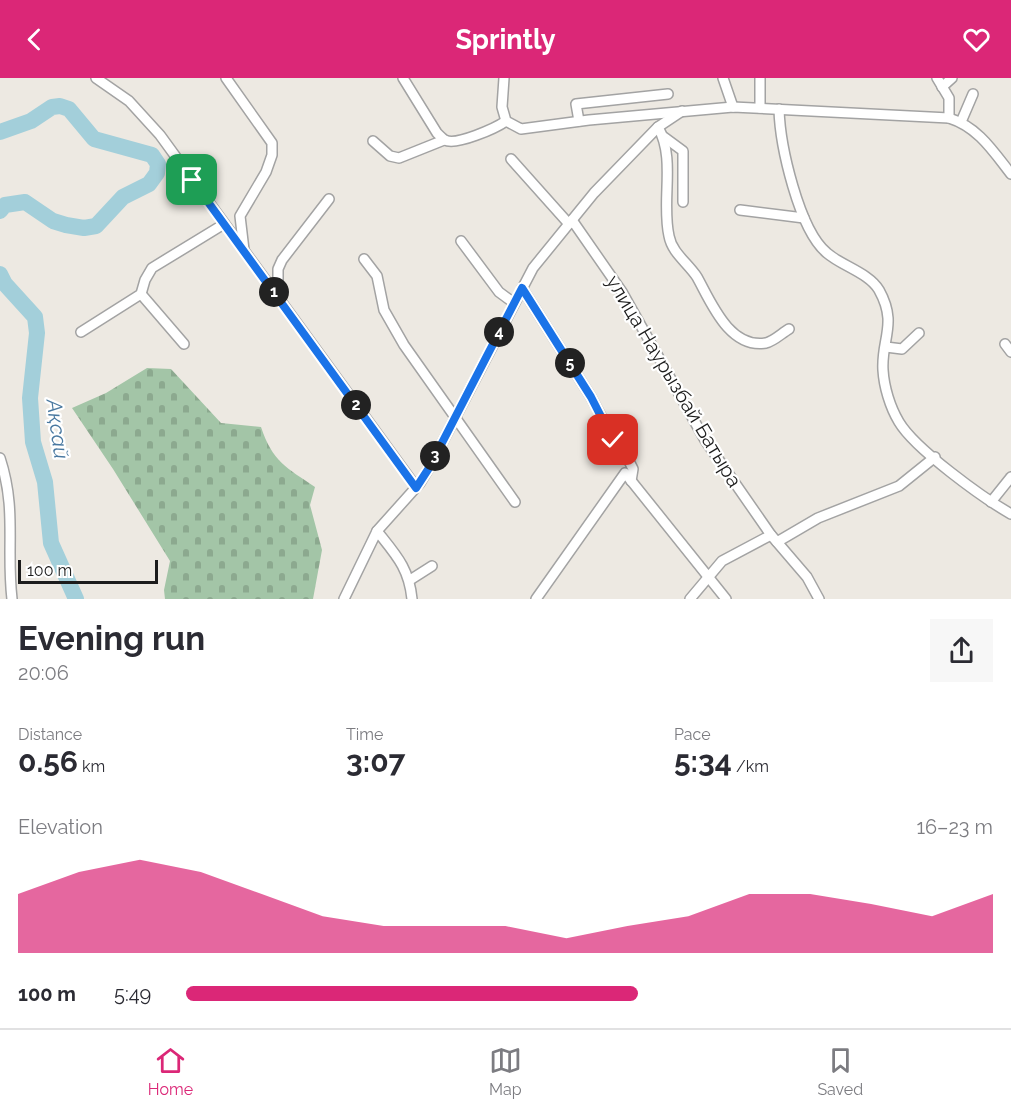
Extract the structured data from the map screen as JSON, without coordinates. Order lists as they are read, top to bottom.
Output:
{
  "streets": {
    "street": ["улица Наурызбай Батыра"]
  },
  "water": ["Ақсай"],
  "scale_bar": "100 m",
  "page": {
    "header": "Sprintly",
    "pins": [
      "1",
      "4",
      "5",
      "2",
      "3"
    ],
    "scale": "100 m",
    "heading": ["Evening run", "20:06"],
    "stats": [
      ["Distance", "0.56 km"],
      ["Time", "3:07"],
      ["Pace", "5:34 /km"]
    ],
    "chart": ["Elevation", "16–23 m"],
    "list": [
      {
        "name": "100 m",
        "note": "5:49"
      }
    ],
    "tabs": ["Home", "Map", "Saved"]
  }
}
